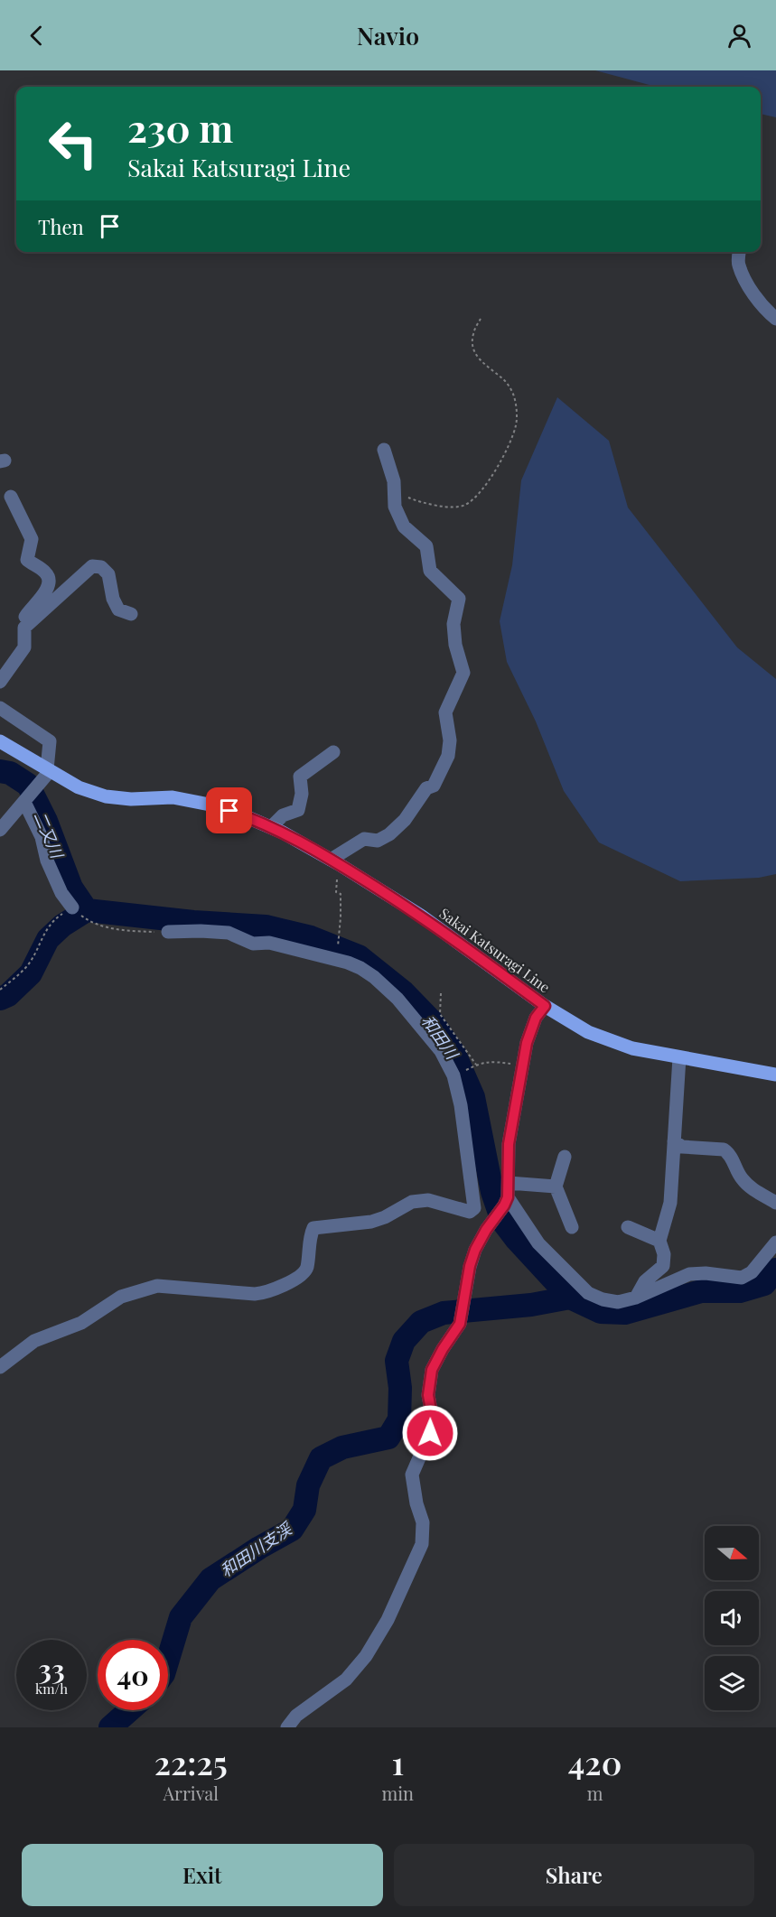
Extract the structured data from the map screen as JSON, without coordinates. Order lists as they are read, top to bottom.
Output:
{
  "streets": {
    "main road": ["Sakai Katsuragi Line"]
  },
  "water": ["二又川", "和田川", "和田川支渓"],
  "north": "right",
  "page": {
    "header": "Navio",
    "turn": ["230 m", "Sakai Katsuragi Line"],
    "then": "Then",
    "speed": "33 km/h",
    "limit": "40",
    "eta": [
      "22:25",
      "Arrival",
      "1",
      "min",
      "420",
      "m"
    ],
    "buttons": ["Exit", "Share"]
  }
}
